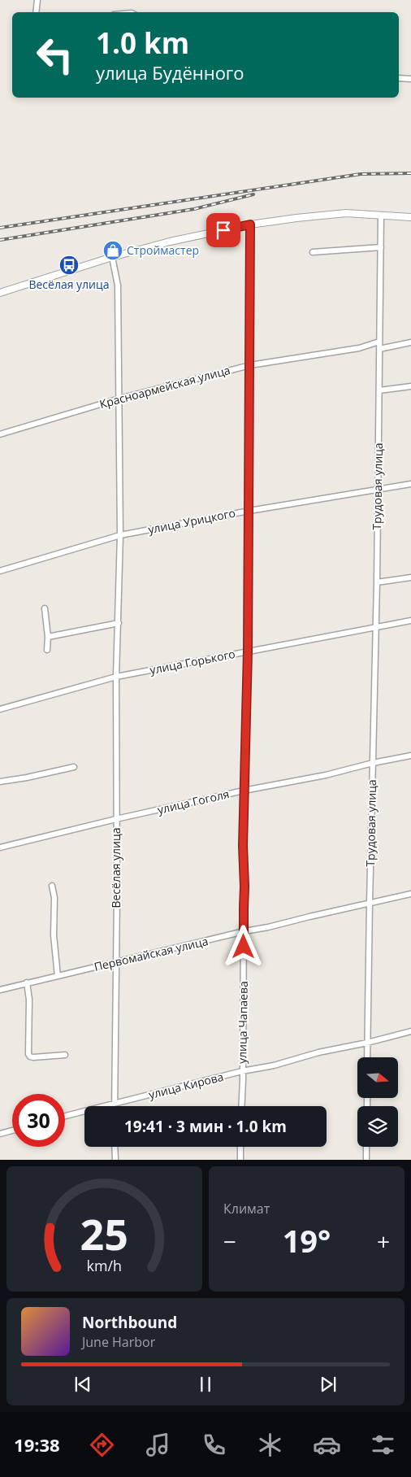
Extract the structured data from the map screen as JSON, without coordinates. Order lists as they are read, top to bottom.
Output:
{
  "streets": {
    "street": [
      "Красноармейская улица",
      "Трудовая улица",
      "улица Урицкого",
      "улица Горького",
      "улица Гоголя",
      "Весёлая улица",
      "Первомайская улица",
      "улица Чапаева",
      "улица Кирова"
    ]
  },
  "crossings": [
    ["Красноармейская улица", "Трудовая улица"],
    ["Красноармейская улица", "Весёлая улица"],
    ["Красноармейская улица", "улица Чапаева"],
    ["Трудовая улица", "улица Урицкого"],
    ["Трудовая улица", "улица Горького"],
    ["Трудовая улица", "улица Гоголя"],
    ["Трудовая улица", "Первомайская улица"],
    ["Трудовая улица", "улица Кирова"],
    ["улица Урицкого", "Весёлая улица"],
    ["улица Урицкого", "улица Чапаева"],
    ["улица Горького", "Весёлая улица"],
    ["улица Горького", "улица Чапаева"],
    ["улица Гоголя", "Весёлая улица"],
    ["улица Гоголя", "улица Чапаева"],
    ["Весёлая улица", "Первомайская улица"],
    ["Весёлая улица", "улица Кирова"],
    ["Первомайская улица", "улица Чапаева"],
    ["улица Чапаева", "улица Кирова"]
  ],
  "places": {
    "shop": ["Строймастер"],
    "bus stop": ["Весёлая улица"]
  },
  "north": "right",
  "page": {
    "turn": ["1.0 km", "улица Будённого"],
    "limit": "30",
    "trip": "19:41 · 3 мин · 1.0 km",
    "tile": "Климат",
    "heat": ["−", "19°", "+"],
    "song": ["Northbound", "June Harbor"],
    "tabs": "19:38",
    "gauge": ["25", "km/h"]
  }
}
